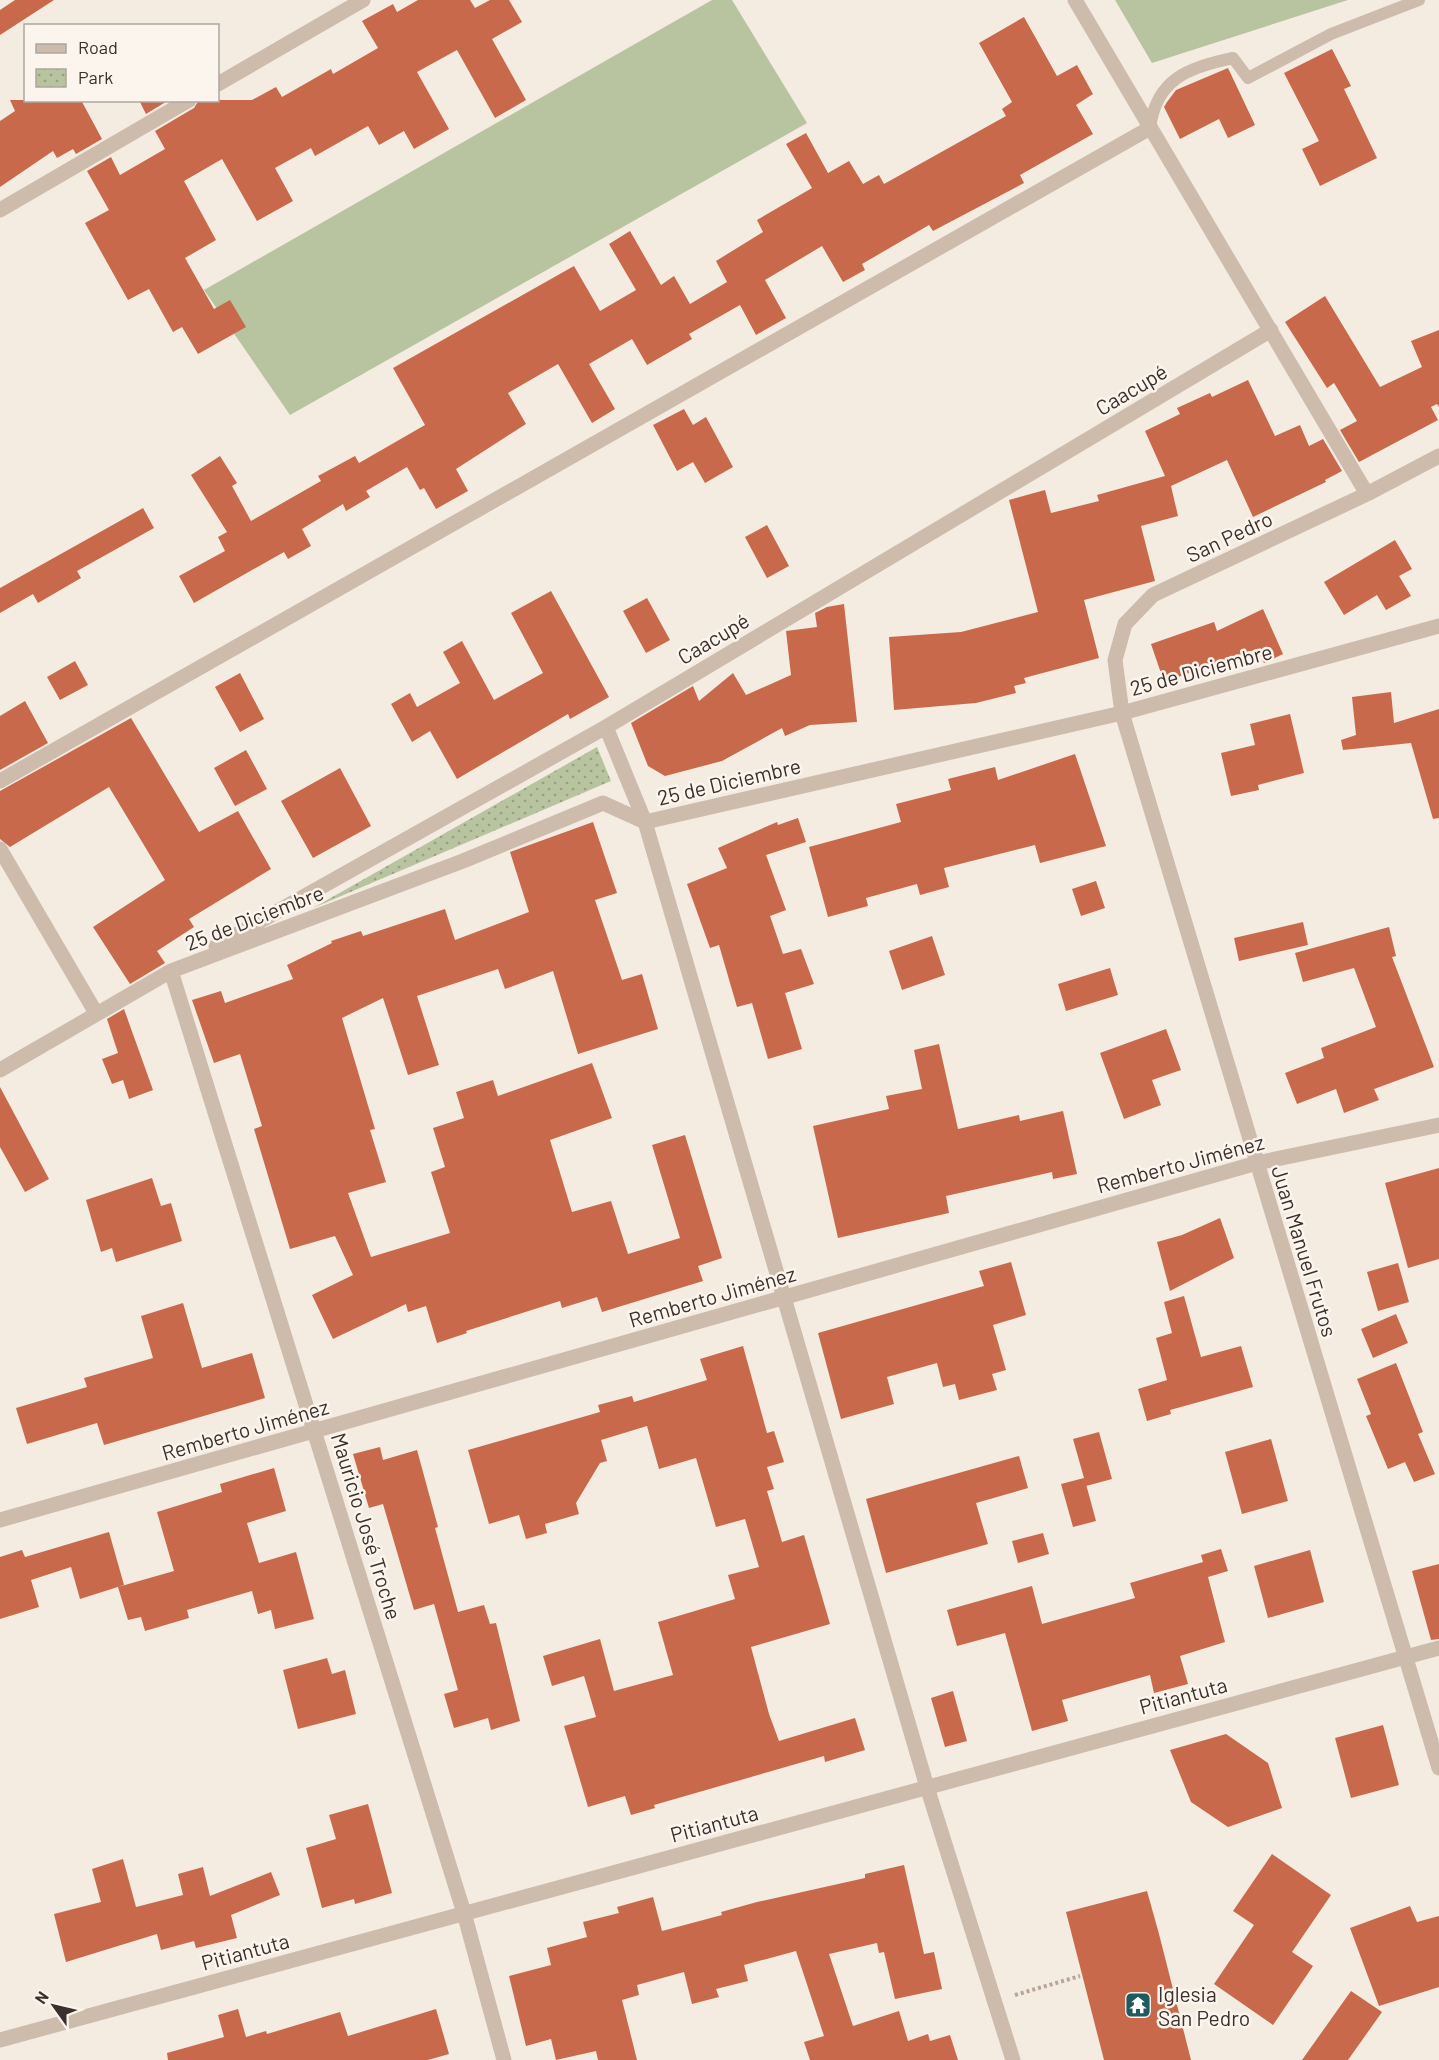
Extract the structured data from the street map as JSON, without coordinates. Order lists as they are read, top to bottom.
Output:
{
  "streets": {
    "street": [
      "Caacupé",
      "San Pedro",
      "25 de Diciembre",
      "Remberto Jiménez",
      "Juan Manuel Frutos",
      "Mauricio José Troche",
      "Pitiantuta"
    ]
  },
  "crossings": [
    ["Caacupé", "25 de Diciembre"],
    ["Caacupé", "Mauricio José Troche"],
    ["San Pedro", "25 de Diciembre"],
    ["San Pedro", "Juan Manuel Frutos"],
    ["25 de Diciembre", "Juan Manuel Frutos"],
    ["25 de Diciembre", "Mauricio José Troche"],
    ["Remberto Jiménez", "Juan Manuel Frutos"],
    ["Remberto Jiménez", "Mauricio José Troche"],
    ["Juan Manuel Frutos", "Pitiantuta"],
    ["Mauricio José Troche", "Pitiantuta"]
  ],
  "places": {
    "temple": ["Iglesia San Pedro"]
  },
  "legend": ["Road", "Park"],
  "north": "top left"
}
